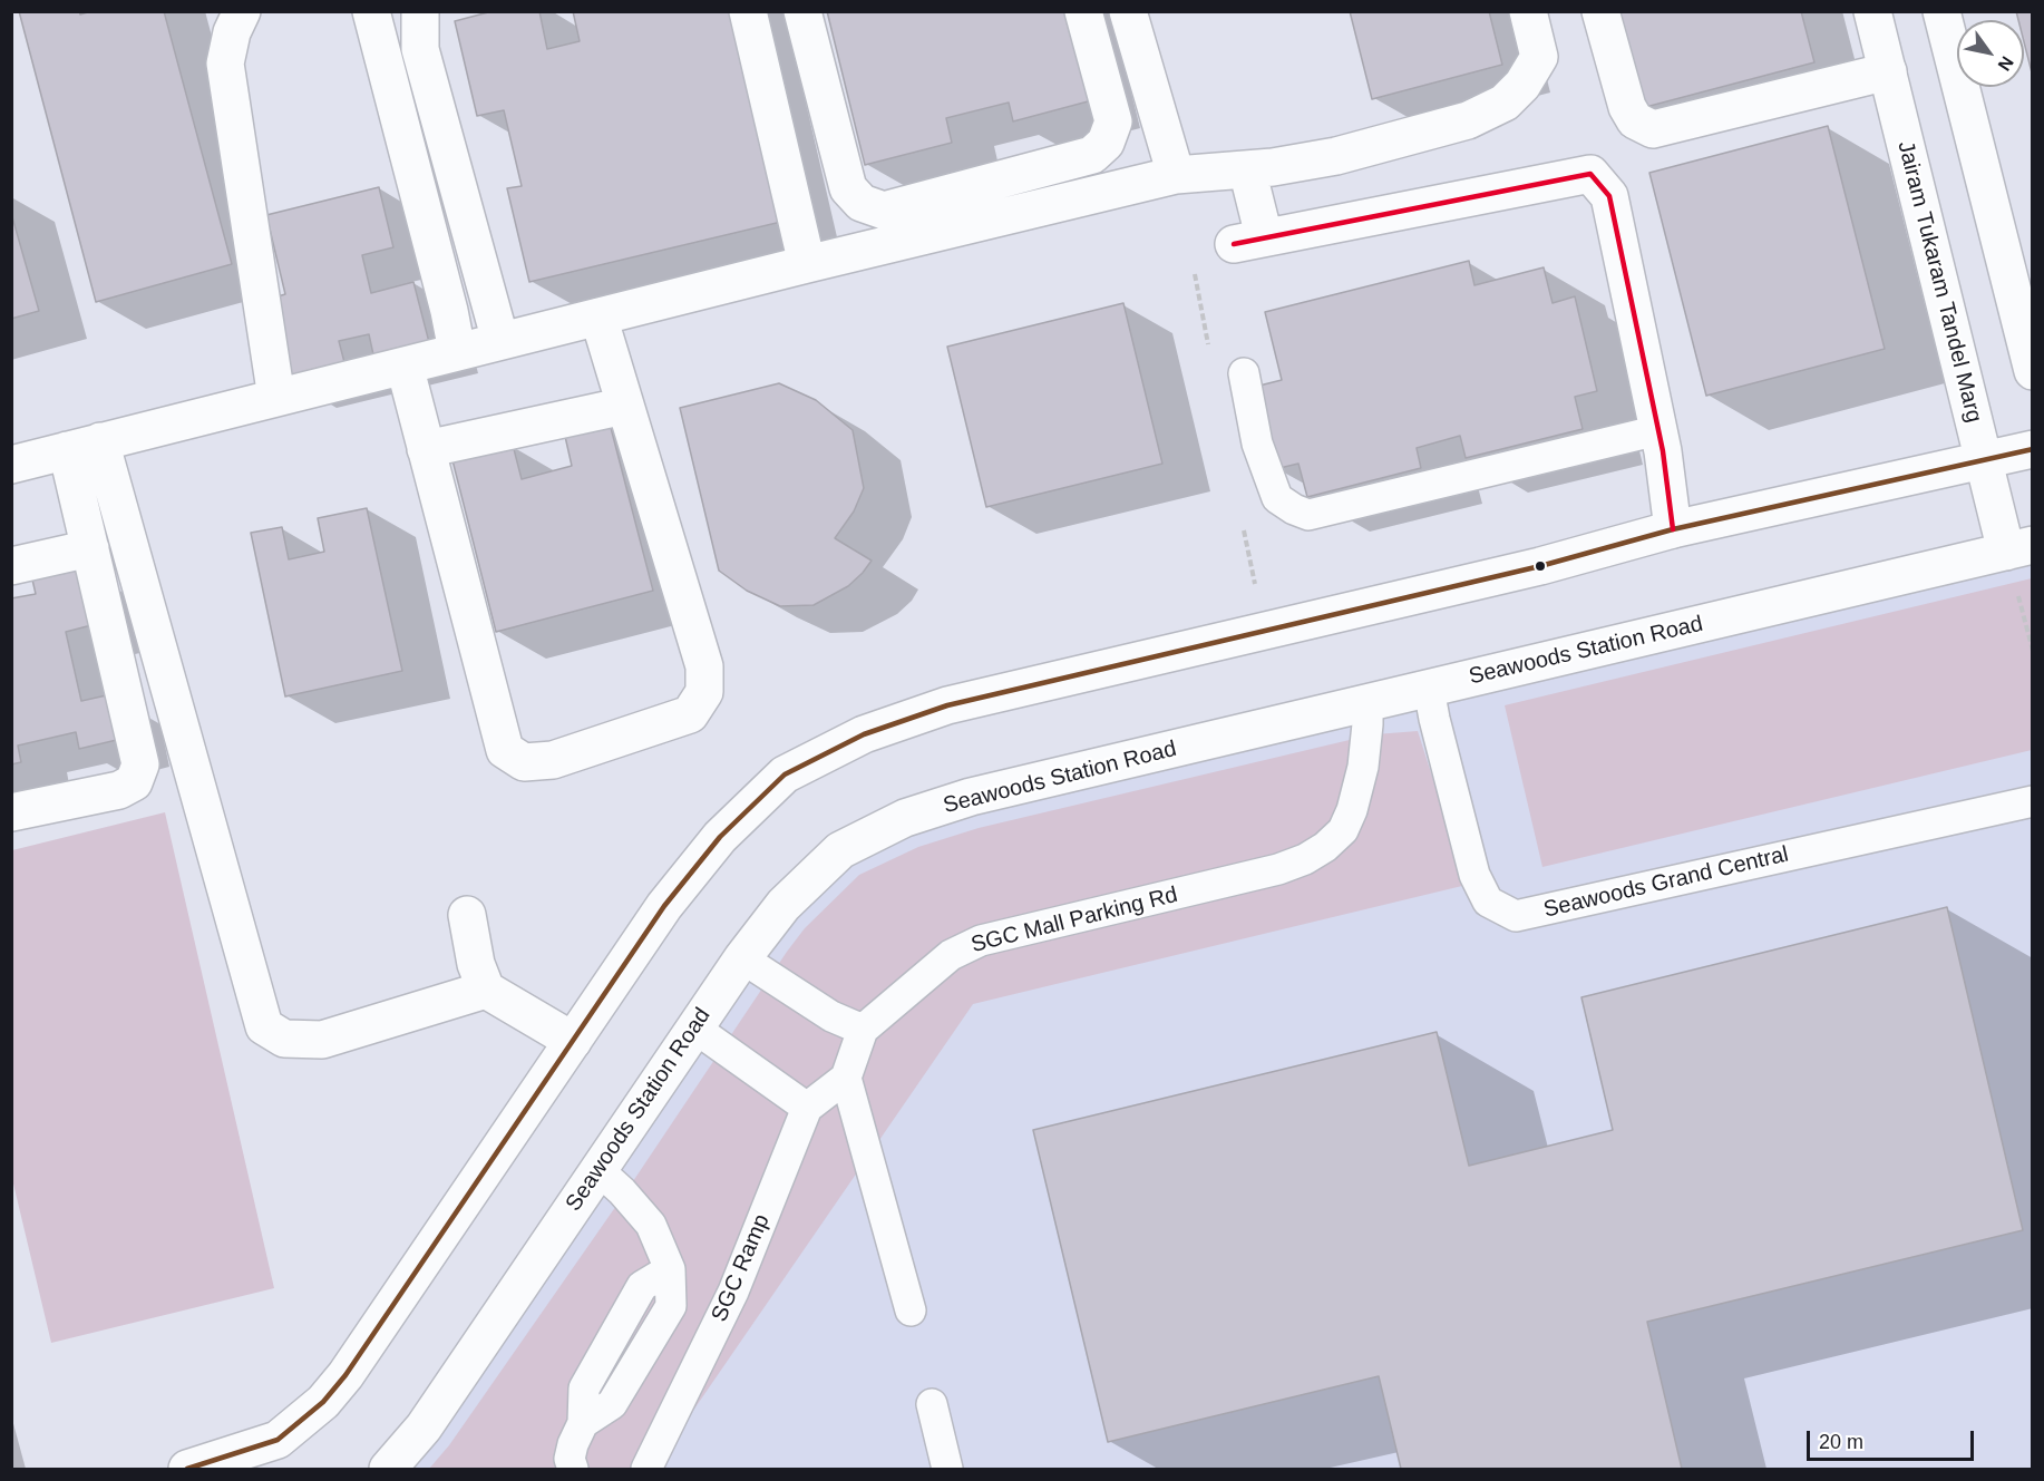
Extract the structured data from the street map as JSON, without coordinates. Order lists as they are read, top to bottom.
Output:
{
  "streets": {
    "street": ["Jairam Tukaram Tandel Marg", "Seawoods Station Road"],
    "lane": ["Seawoods Grand Central", "SGC Mall Parking Rd", "SGC Ramp"]
  },
  "crossings": [
    ["Jairam Tukaram Tandel Marg", "Seawoods Station Road"],
    ["Seawoods Station Road", "Seawoods Grand Central"],
    ["Seawoods Station Road", "SGC Mall Parking Rd"]
  ],
  "scale_bar": "20 m",
  "north": "bottom right"
}
